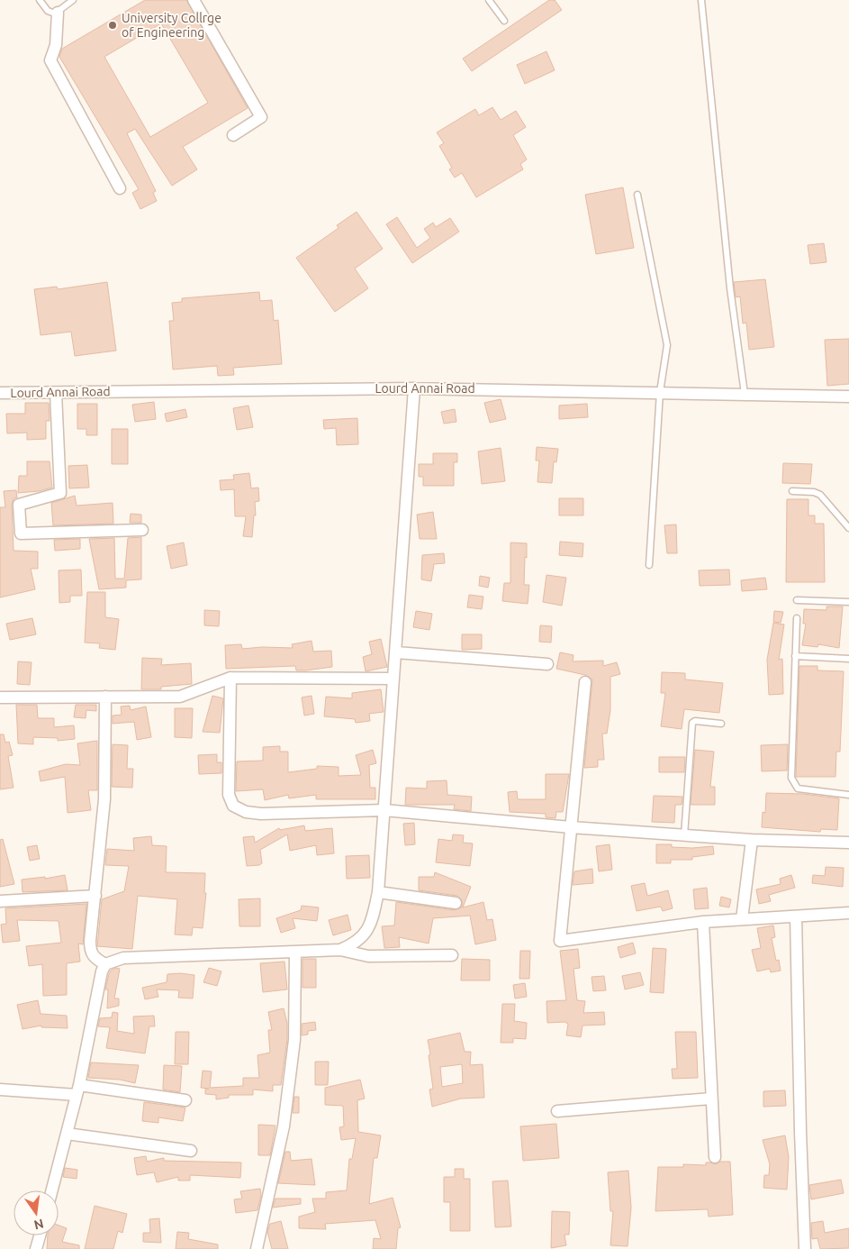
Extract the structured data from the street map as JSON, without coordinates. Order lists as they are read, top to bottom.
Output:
{
  "streets": {
    "street": ["Lourd Annai Road"]
  },
  "places": ["University Collrge of Engineering"],
  "north": "bottom"
}
